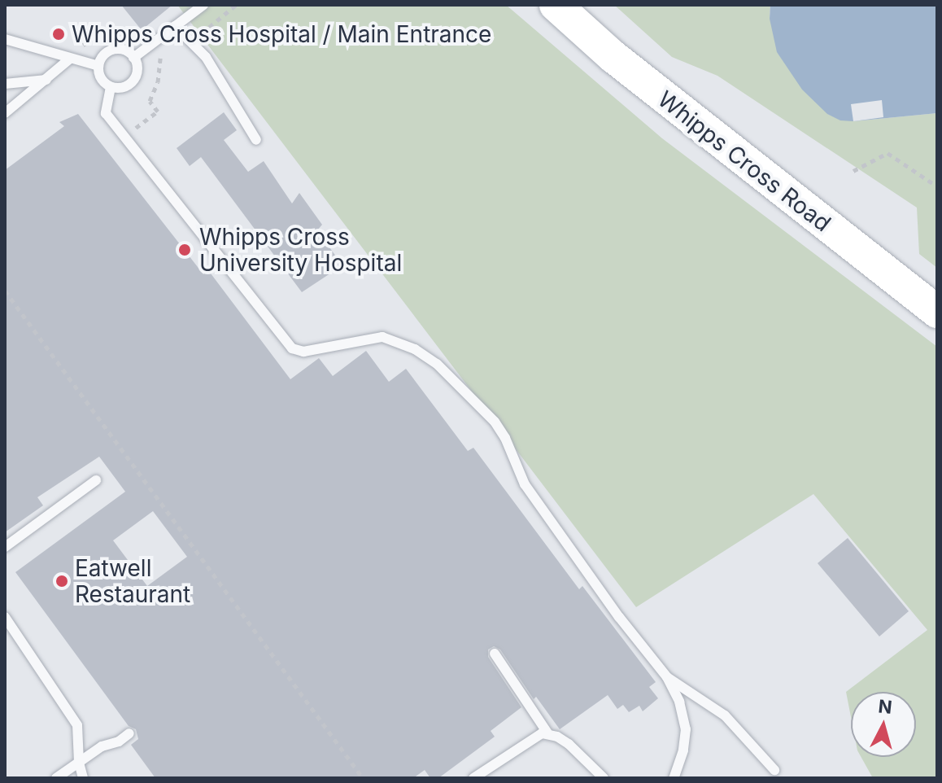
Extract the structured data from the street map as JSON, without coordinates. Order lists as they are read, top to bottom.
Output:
{
  "streets": {
    "main road": ["Whipps Cross Road"]
  },
  "places": ["Whipps Cross Hospital / Main Entrance", "Whipps Cross University Hospital", "Eatwell Restaurant"],
  "north": "top"
}
